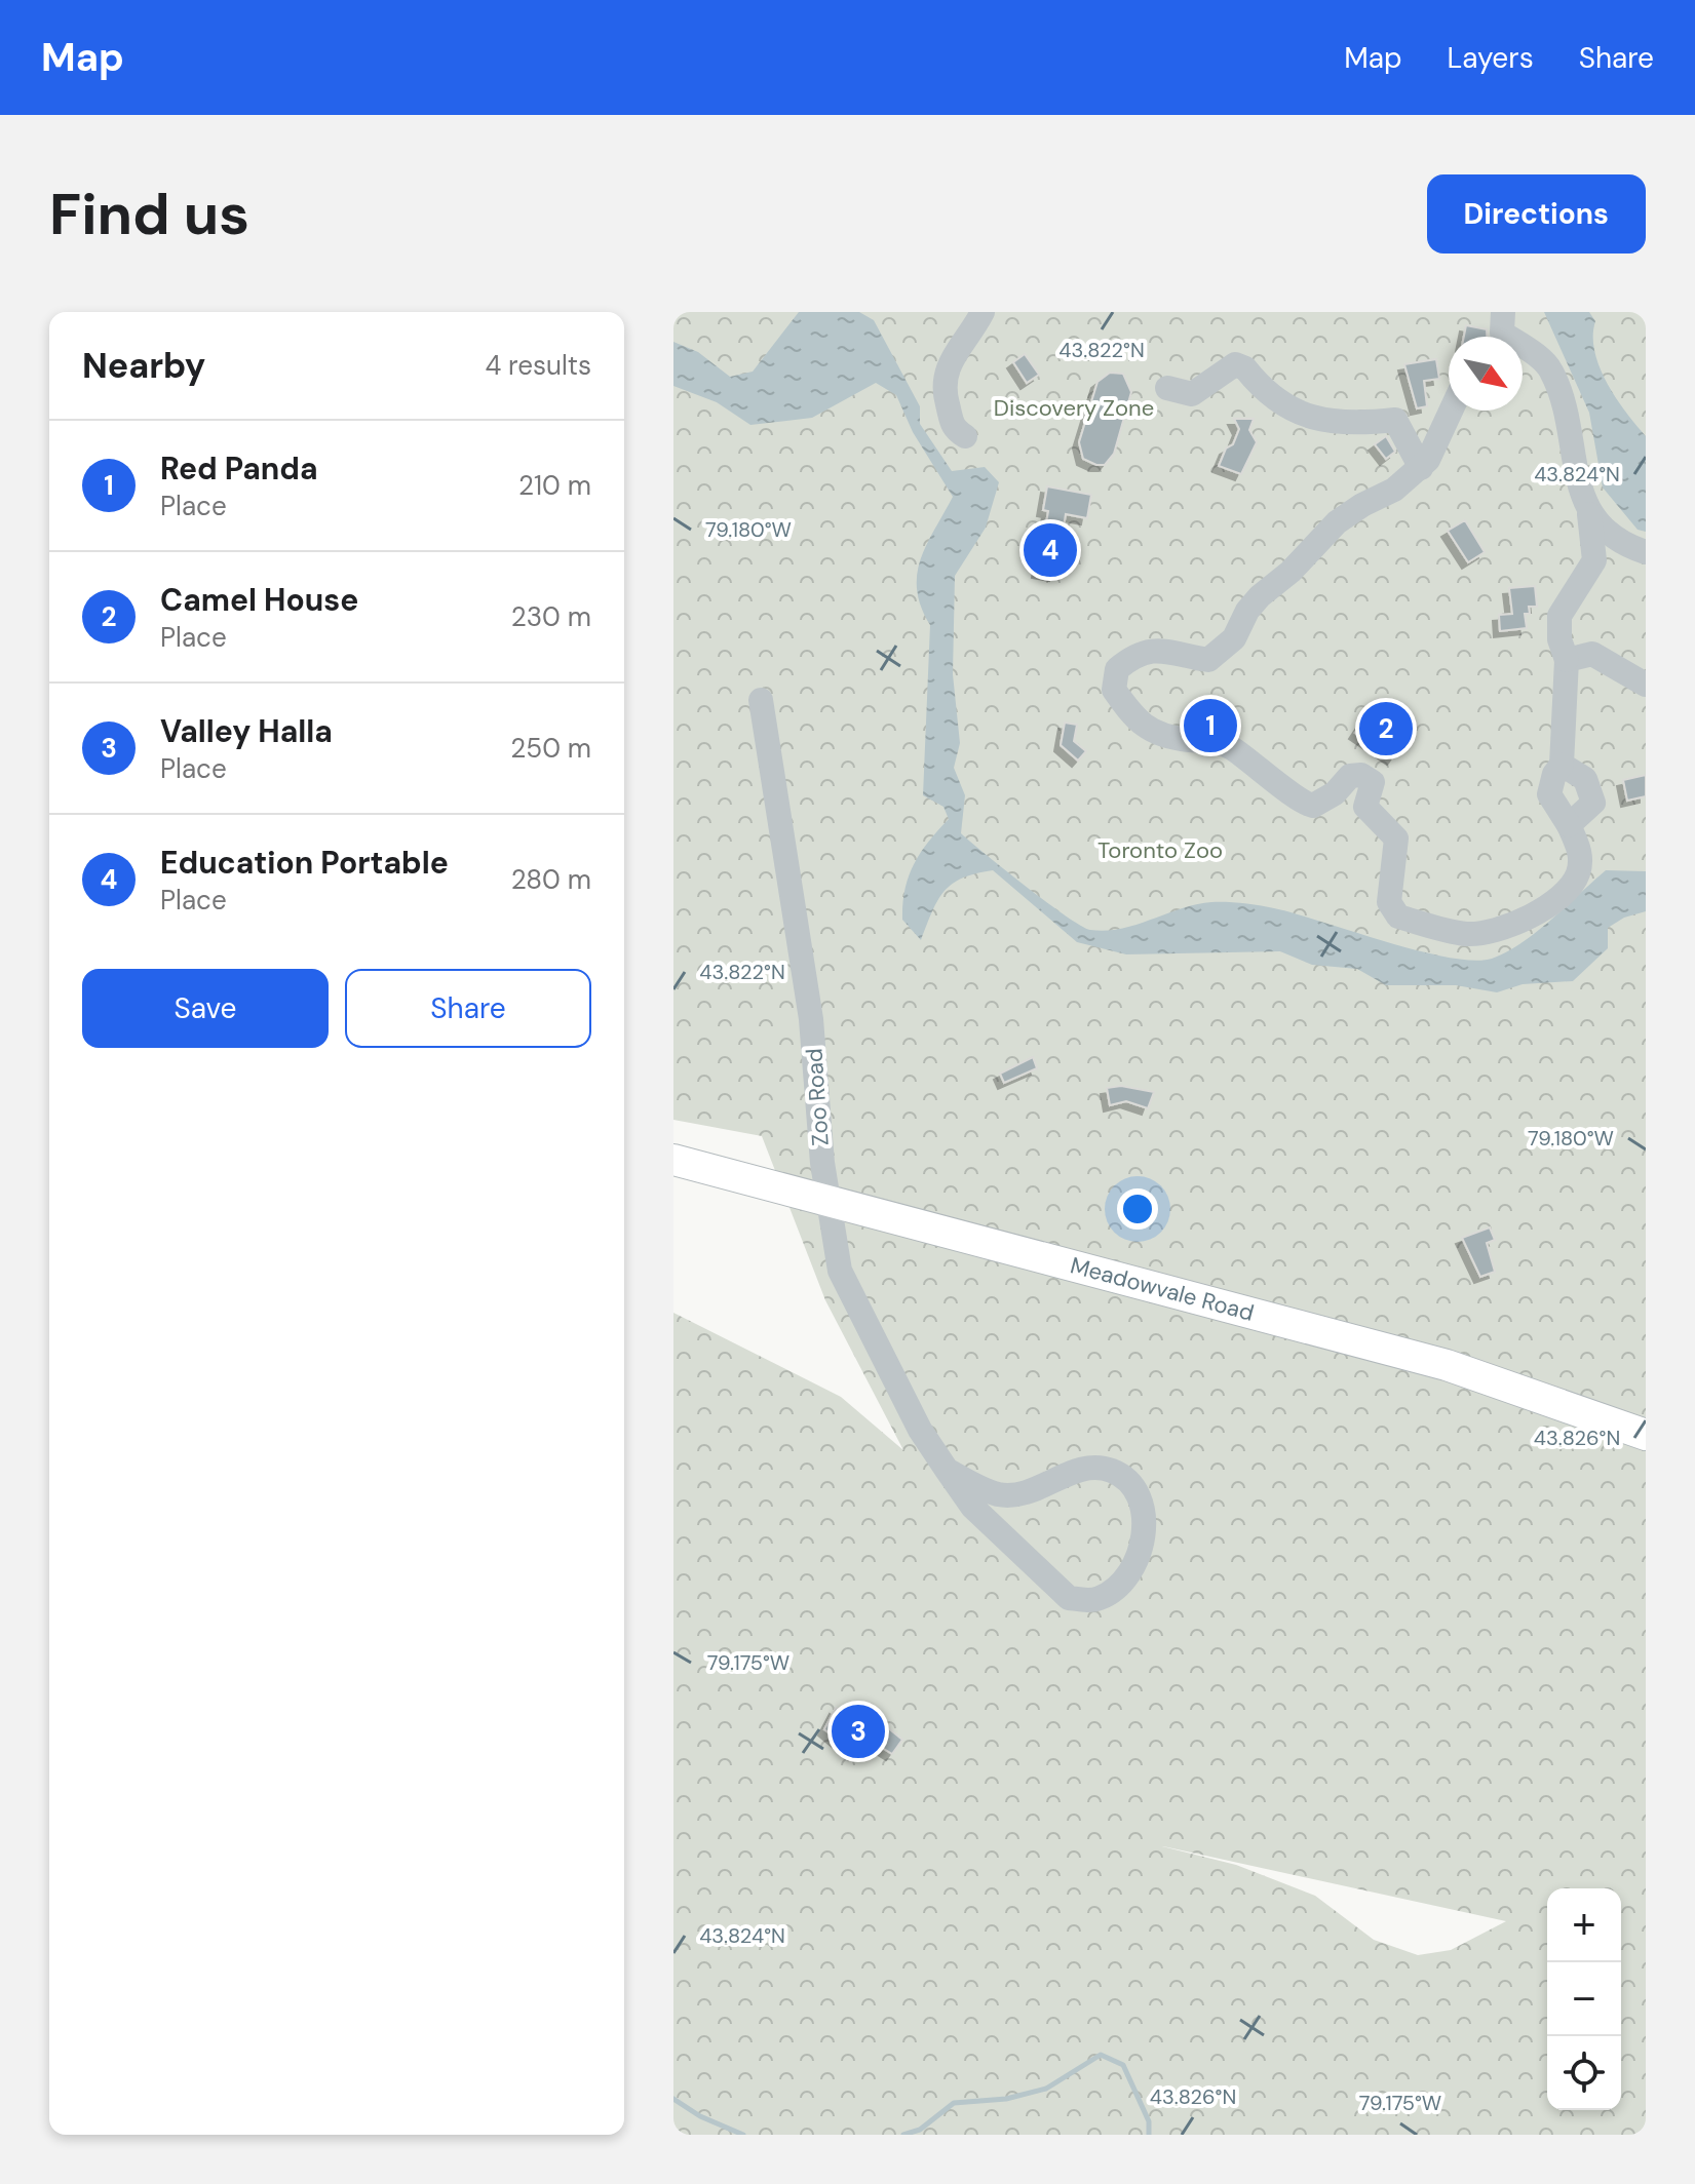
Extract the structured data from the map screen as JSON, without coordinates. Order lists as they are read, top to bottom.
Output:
{
  "streets": {
    "main road": ["Meadowvale Road"],
    "street": ["Zoo Road"]
  },
  "crossings": [
    ["Zoo Road", "Meadowvale Road"]
  ],
  "parks": ["Discovery Zone", "Toronto Zoo"],
  "north": "bottom right",
  "page": {
    "header": "Map",
    "nav": ["Map", "Layers", "Share"],
    "buttons": [
      "Directions",
      ["Save", "Share"]
    ],
    "title": "Find us",
    "heading": ["Nearby", "4 results"],
    "list": [
      {
        "mark": "1",
        "name": "Red Panda",
        "note": "Place",
        "value": "210 m"
      },
      {
        "mark": "2",
        "name": "Camel House",
        "note": "Place",
        "value": "230 m"
      },
      {
        "mark": "3",
        "name": "Valley Halla",
        "note": "Place",
        "value": "250 m"
      },
      {
        "mark": "4",
        "name": "Education Portable",
        "note": "Place",
        "value": "280 m"
      }
    ],
    "pins": [
      "4",
      "1",
      "2",
      "3"
    ],
    "map_buttons": ["+", "−"]
  },
  "coordinates": [
    "43.822°N",
    "43.824°N",
    "79.180°W",
    "43.826°N",
    "79.175°W"
  ]
}
